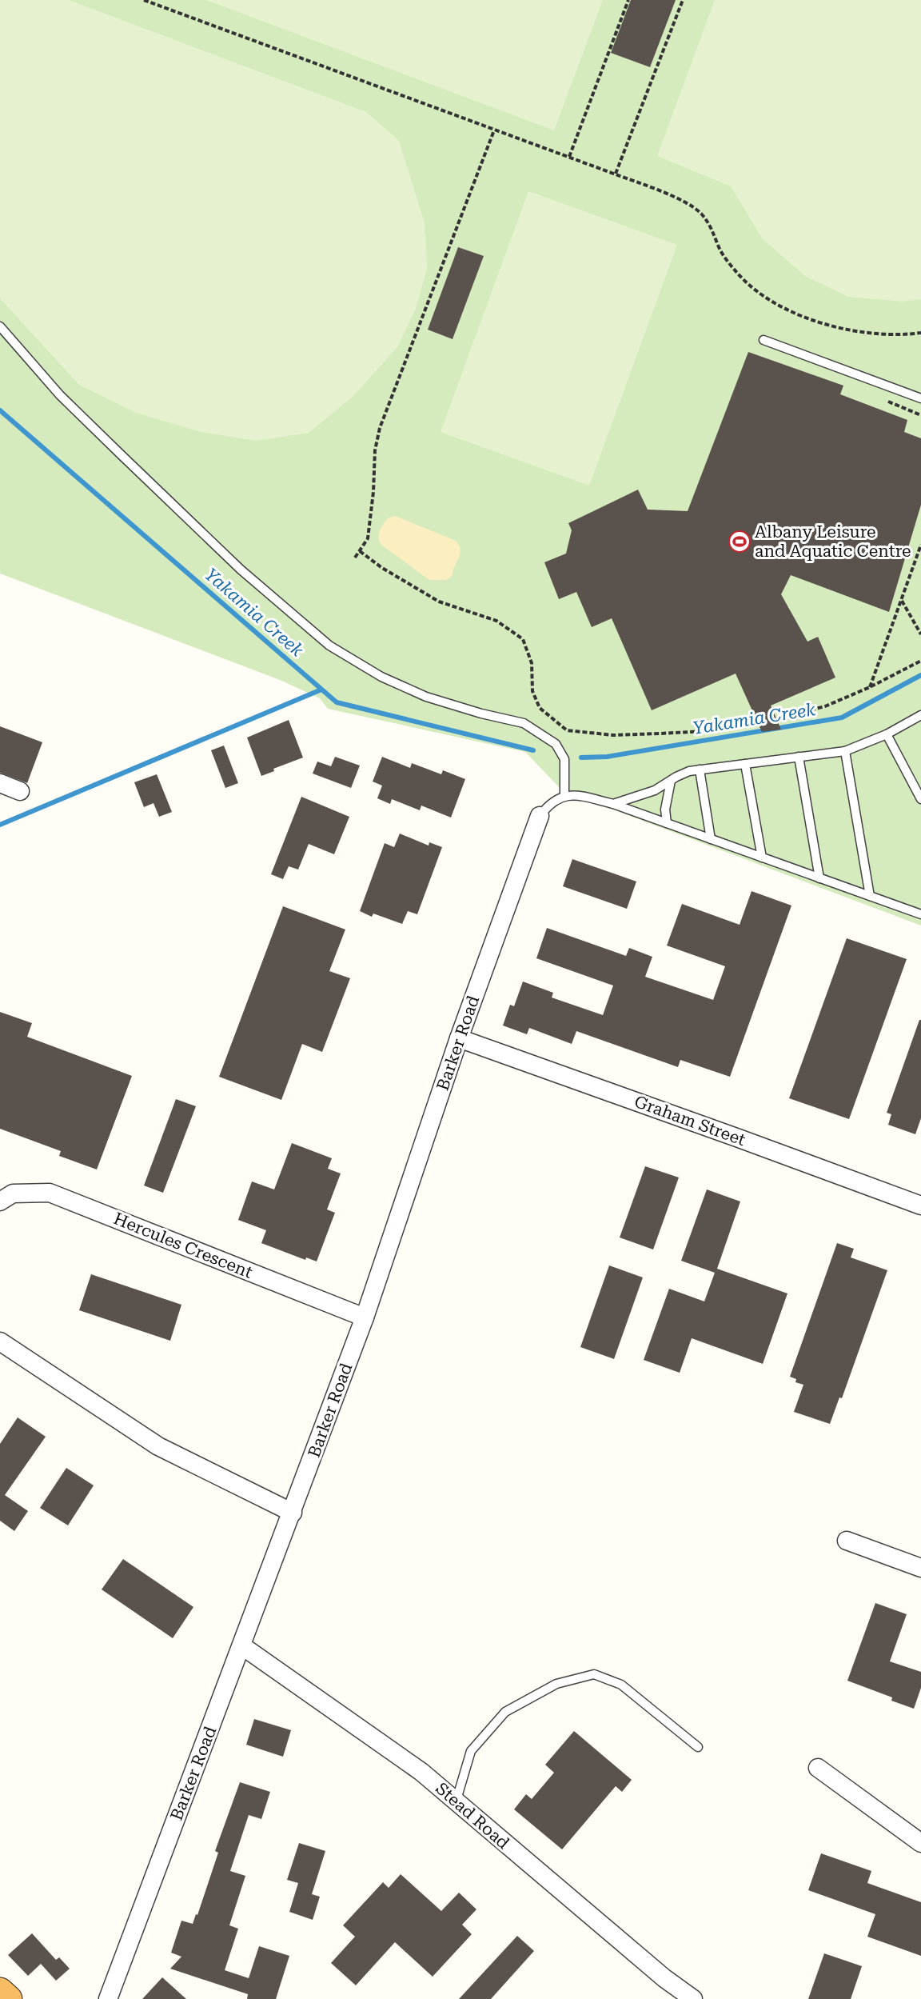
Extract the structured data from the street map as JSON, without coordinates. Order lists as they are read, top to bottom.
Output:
{
  "streets": {
    "street": [
      "Barker Road",
      "Graham Street",
      "Hercules Crescent",
      "Stead Road"
    ]
  },
  "crossings": [
    ["Barker Road", "Graham Street"],
    ["Barker Road", "Hercules Crescent"],
    ["Barker Road", "Stead Road"]
  ],
  "water": ["Yakamia Creek"],
  "places": {
    "sports": ["Albany Leisure and Aquatic Centre"]
  }
}
